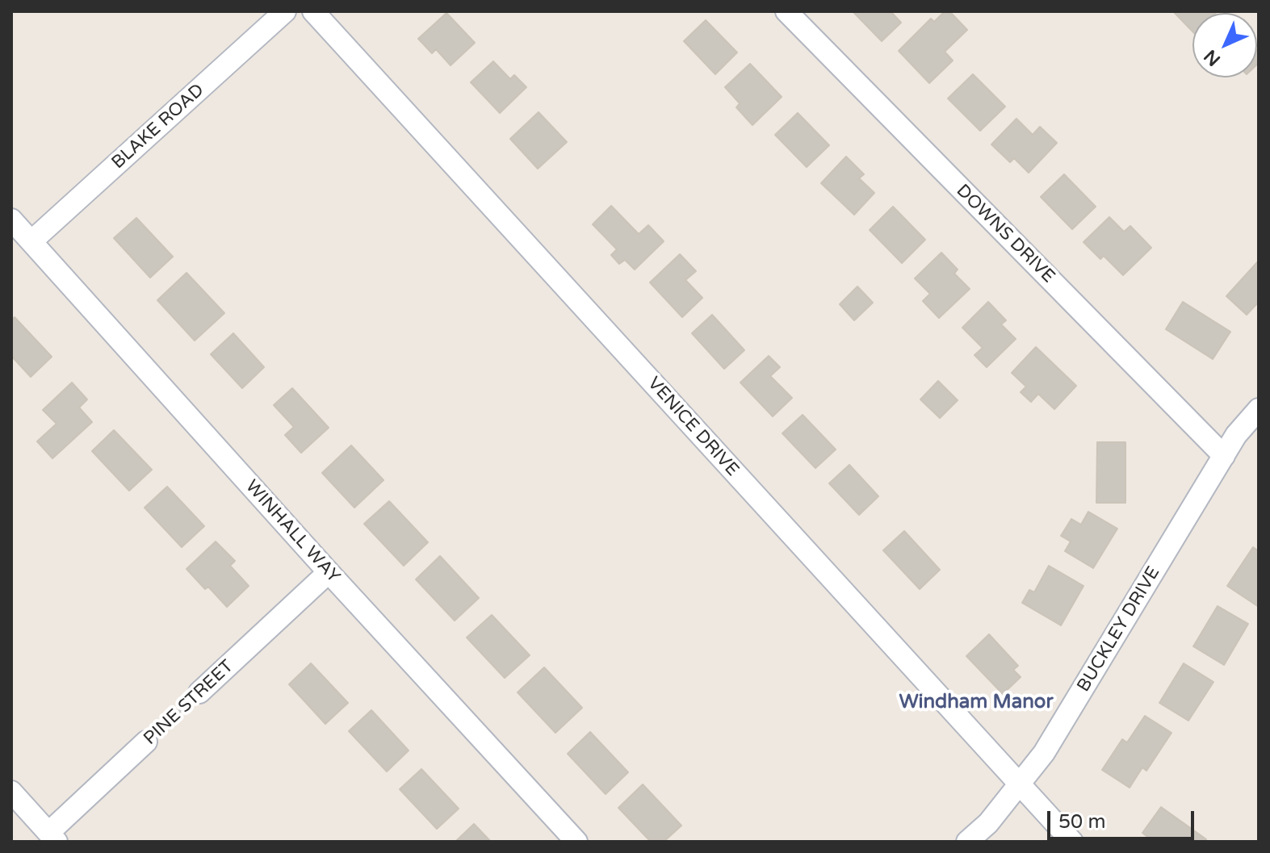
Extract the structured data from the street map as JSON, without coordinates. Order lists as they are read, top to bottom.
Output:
{
  "streets": {
    "street": [
      "BLAKE ROAD",
      "DOWNS DRIVE",
      "VENICE DRIVE",
      "WINHALL WAY",
      "BUCKLEY DRIVE",
      "PINE STREET"
    ]
  },
  "crossings": [
    ["BLAKE ROAD", "WINHALL WAY"],
    ["DOWNS DRIVE", "BUCKLEY DRIVE"],
    ["VENICE DRIVE", "BUCKLEY DRIVE"],
    ["WINHALL WAY", "PINE STREET"]
  ],
  "districts": ["Windham Manor"],
  "scale_bar": "50 m",
  "north": "bottom left"
}
